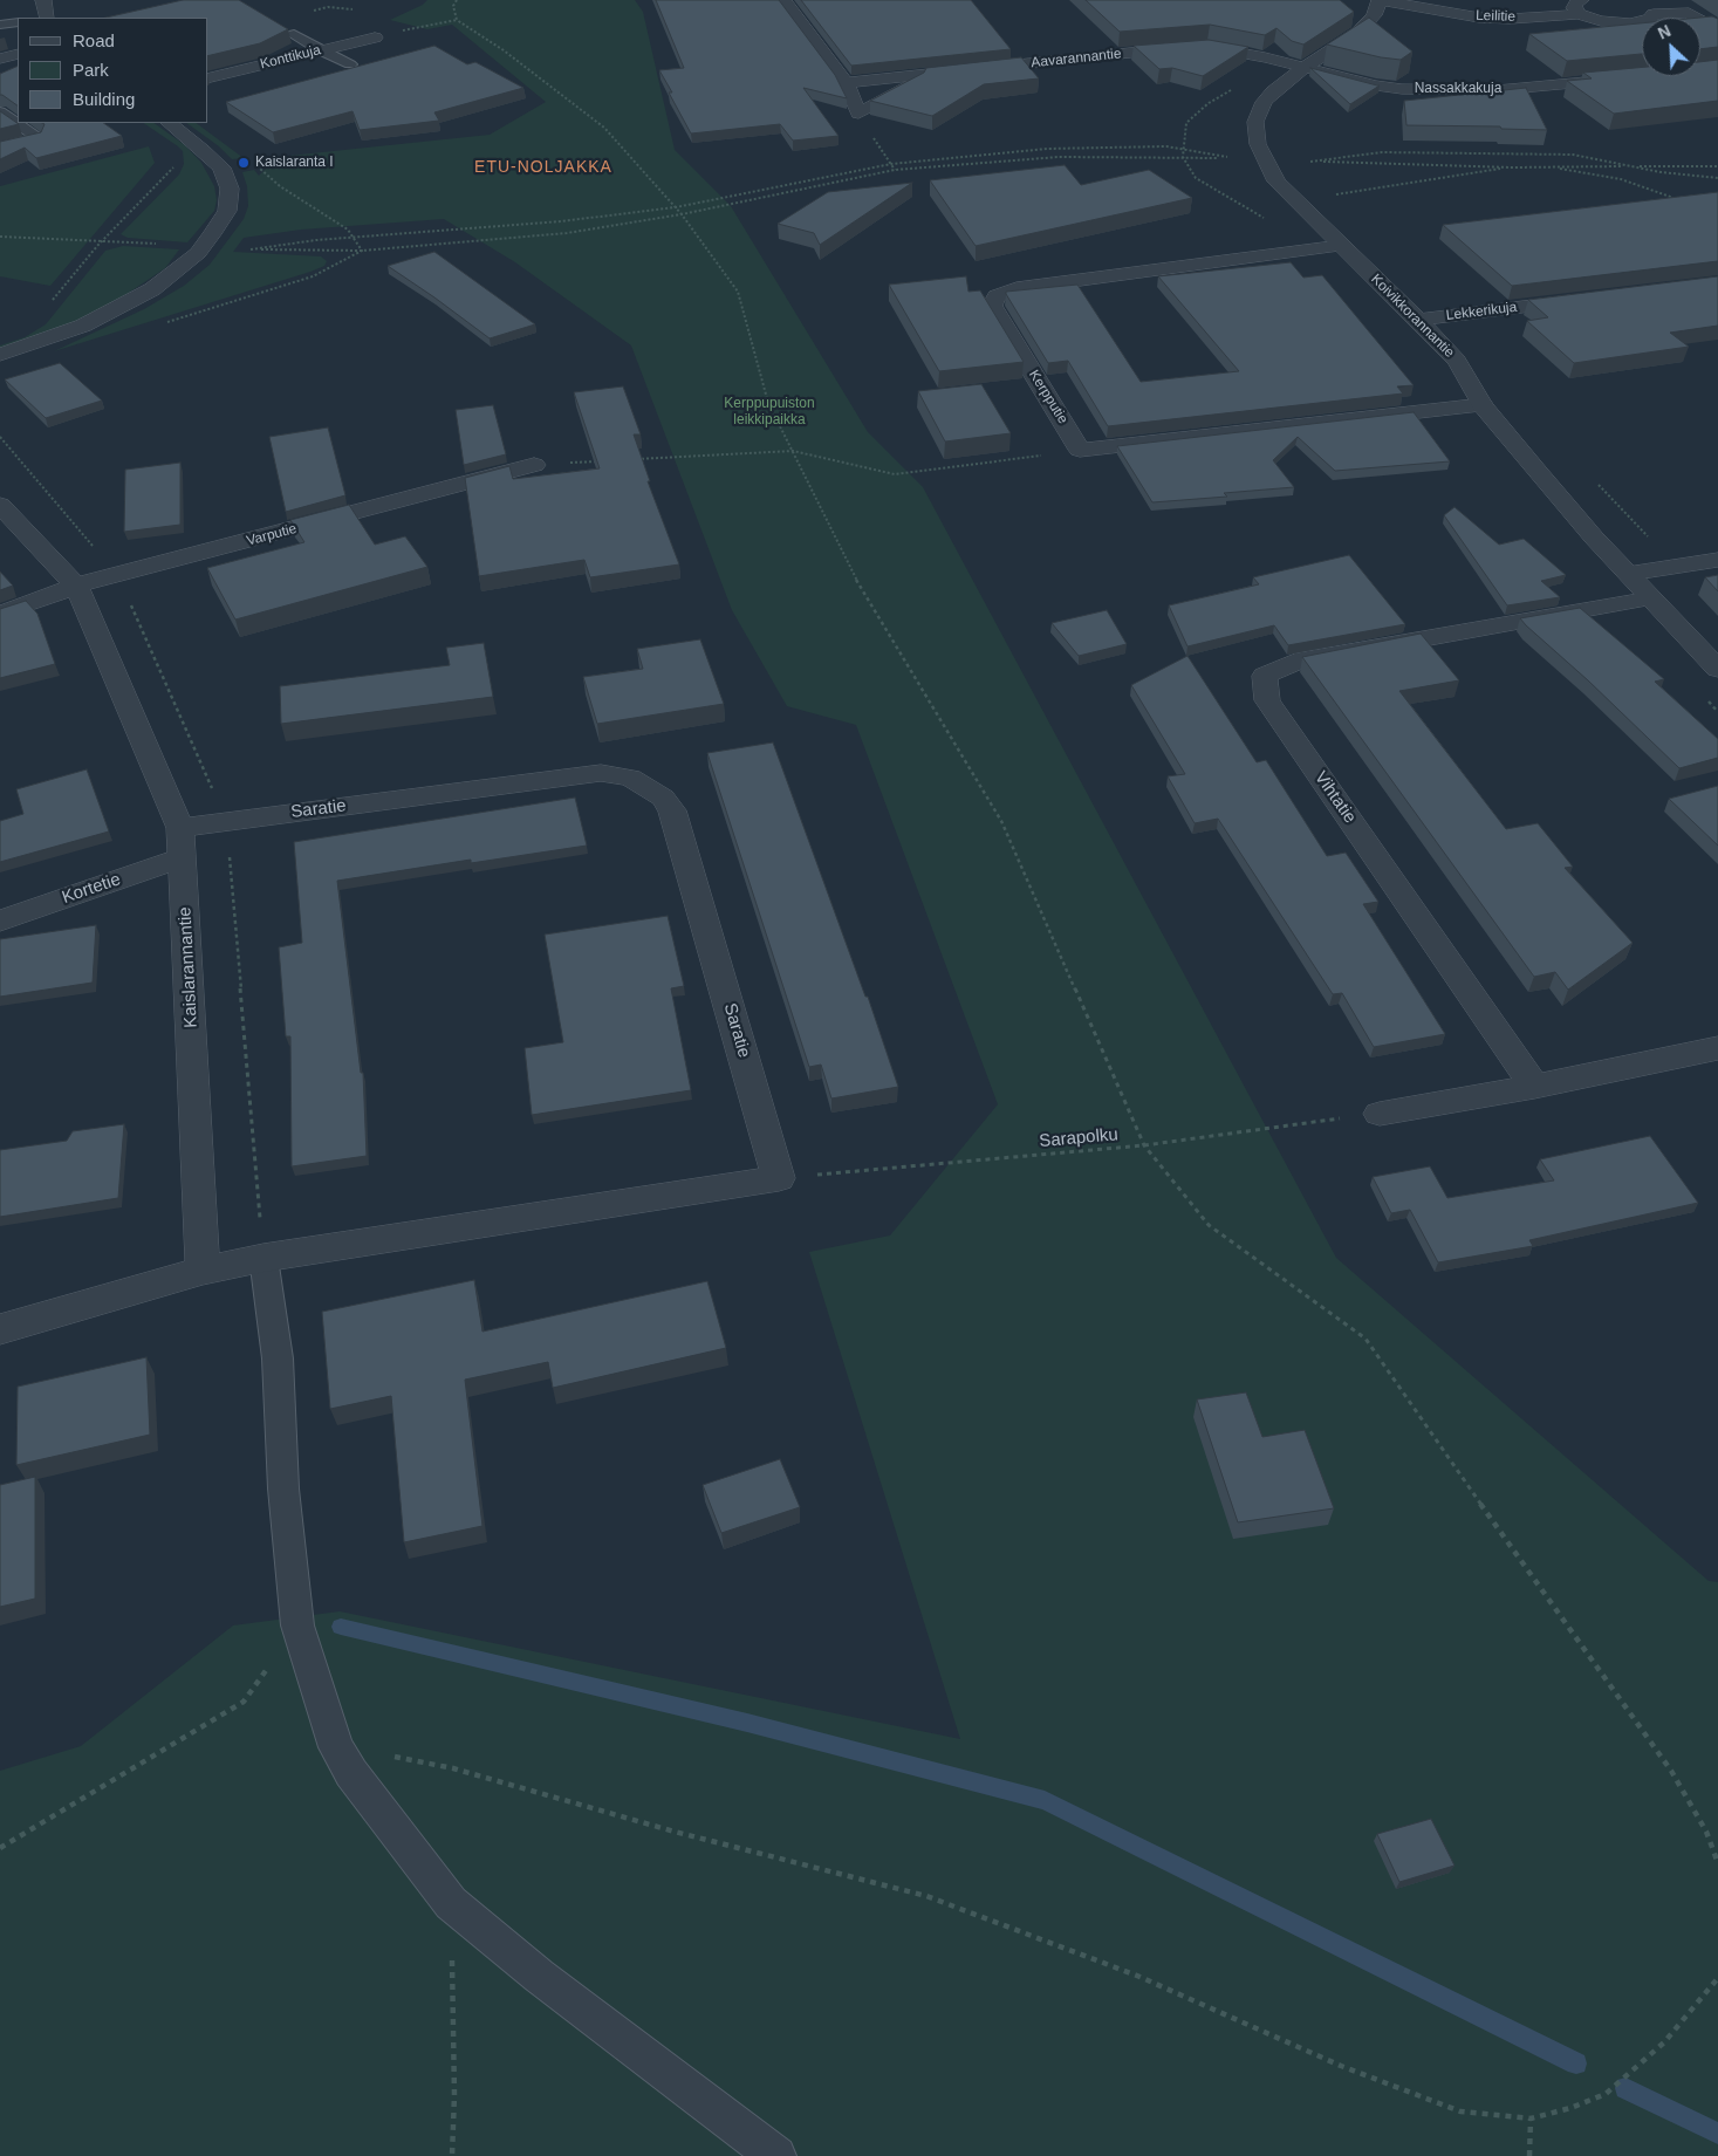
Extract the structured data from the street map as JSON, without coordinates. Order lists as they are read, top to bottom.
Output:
{
  "streets": {
    "street": [
      "Leilitie",
      "Konttikuja",
      "Aavarannantie",
      "Nassakkakuja",
      "Lekkerikuja",
      "Koivikkorannantie",
      "Kerpputie",
      "Varputie",
      "Vihtatie",
      "Saratie",
      "Kortetie",
      "Kaislarannantie"
    ],
    "path": ["Sarapolku"]
  },
  "crossings": [
    ["Leilitie", "Koivikkorannantie"],
    ["Aavarannantie", "Nassakkakuja"],
    ["Aavarannantie", "Koivikkorannantie"],
    ["Nassakkakuja", "Koivikkorannantie"],
    ["Lekkerikuja", "Koivikkorannantie"],
    ["Koivikkorannantie", "Kerpputie"],
    ["Koivikkorannantie", "Vihtatie"],
    ["Varputie", "Kaislarannantie"],
    ["Saratie", "Kaislarannantie"],
    ["Saratie", "Sarapolku"],
    ["Kortetie", "Kaislarannantie"]
  ],
  "districts": ["ETU-NOLJAKKA"],
  "parks": ["Kerppupuiston leikkipaikka"],
  "places": ["Kaislaranta I"],
  "legend": ["Road", "Park", "Building"],
  "north": "top left"
}
